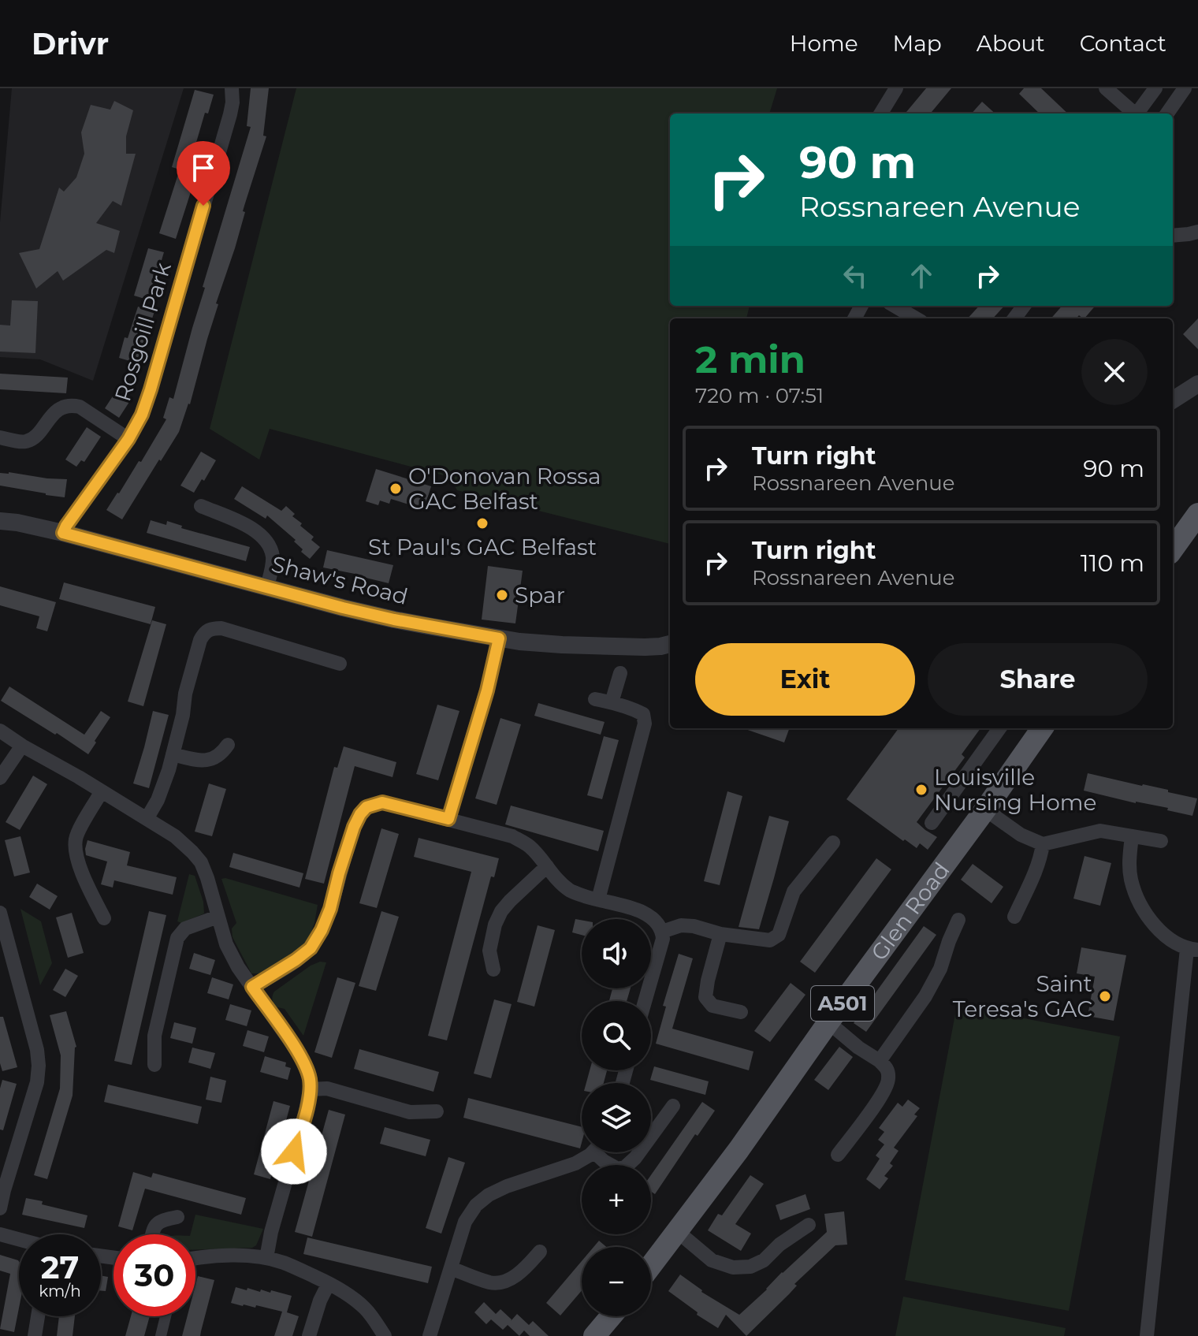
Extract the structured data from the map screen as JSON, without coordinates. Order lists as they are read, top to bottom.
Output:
{
  "streets": {
    "main road": ["Glen Road", "A501"],
    "street": ["Rosgoill Park", "Shaw's Road"]
  },
  "crossings": [
    ["Rosgoill Park", "Shaw's Road"]
  ],
  "places": [
    "O'Donovan Rossa GAC Belfast",
    "St Paul's GAC Belfast",
    "Spar",
    "Louisville Nursing Home",
    "Saint Teresa's GAC"
  ],
  "page": {
    "header": "Drivr",
    "nav": [
      "Home",
      "Map",
      "About",
      "Contact"
    ],
    "turn": ["90 m", "Rossnareen Avenue"],
    "heading": ["2 min", "720 m · 07:51"],
    "list": [
      {
        "name": "Turn right",
        "note": "Rossnareen Avenue",
        "value": "90 m"
      },
      {
        "name": "Turn right",
        "note": "Rossnareen Avenue",
        "value": "110 m"
      }
    ],
    "buttons": ["Exit", "Share"],
    "map_buttons": ["+", "−"],
    "speed": "27 km/h",
    "limit": "30"
  }
}
